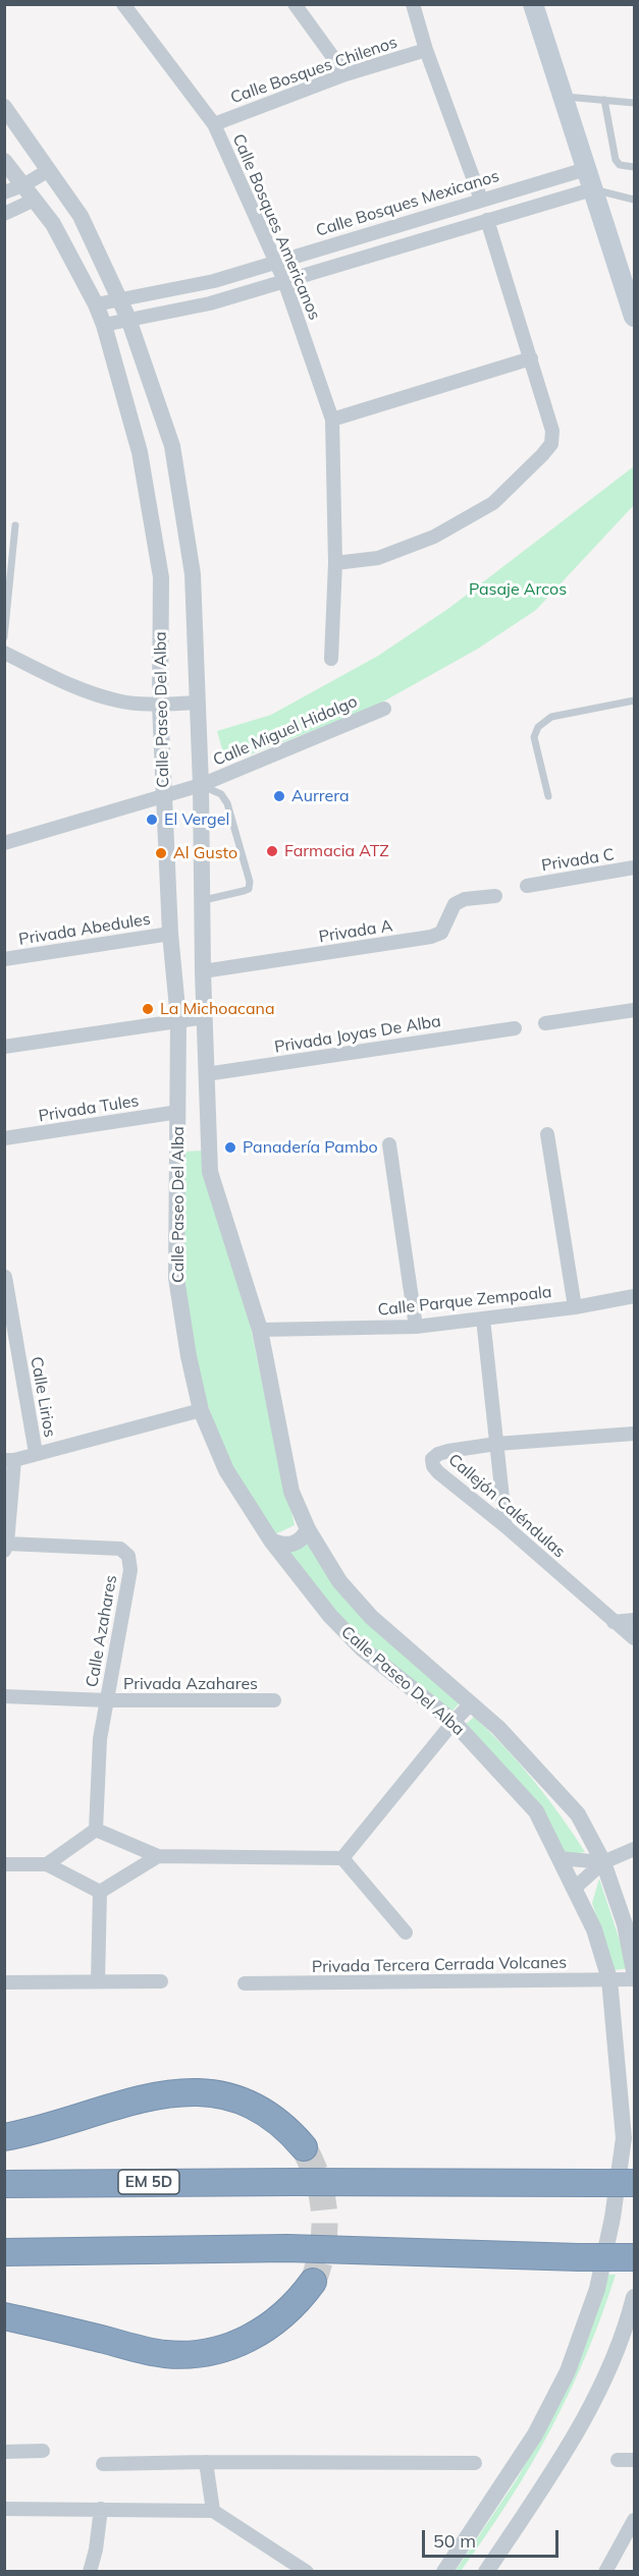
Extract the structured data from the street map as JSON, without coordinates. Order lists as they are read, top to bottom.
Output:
{
  "streets": {
    "highway": ["EM 5D"],
    "street": [
      "Calle Bosques Chilenos",
      "Calle Bosques Mexicanos",
      "Calle Bosques Americanos",
      "Calle Paseo Del Alba",
      "Calle Miguel Hidalgo",
      "Privada C",
      "Privada Abedules",
      "Privada A",
      "Privada Joyas De Alba",
      "Privada Tules",
      "Calle Parque Zempoala",
      "Calle Lirios",
      "Callejón Caléndulas",
      "Calle Azahares",
      "Privada Azahares",
      "Privada Tercera Cerrada Volcanes"
    ]
  },
  "crossings": [
    ["Calle Bosques Chilenos", "Calle Bosques Americanos"],
    ["Calle Bosques Mexicanos", "Calle Bosques Americanos"],
    ["Calle Bosques Mexicanos", "Calle Paseo Del Alba"],
    ["Calle Paseo Del Alba", "Calle Miguel Hidalgo"],
    ["Calle Paseo Del Alba", "Privada Abedules"],
    ["Calle Paseo Del Alba", "Privada A"],
    ["Calle Paseo Del Alba", "Privada Joyas De Alba"],
    ["Calle Paseo Del Alba", "Privada Tules"],
    ["Calle Paseo Del Alba", "Calle Parque Zempoala"],
    ["Calle Paseo Del Alba", "Privada Tercera Cerrada Volcanes"],
    ["Calle Azahares", "Privada Azahares"]
  ],
  "parks": ["Pasaje Arcos"],
  "places": [
    "Aurrera",
    "El Vergel",
    "Farmacia ATZ",
    "Al Gusto",
    "La Michoacana",
    "Panadería Pambo"
  ],
  "scale_bar": "50 m"
}
